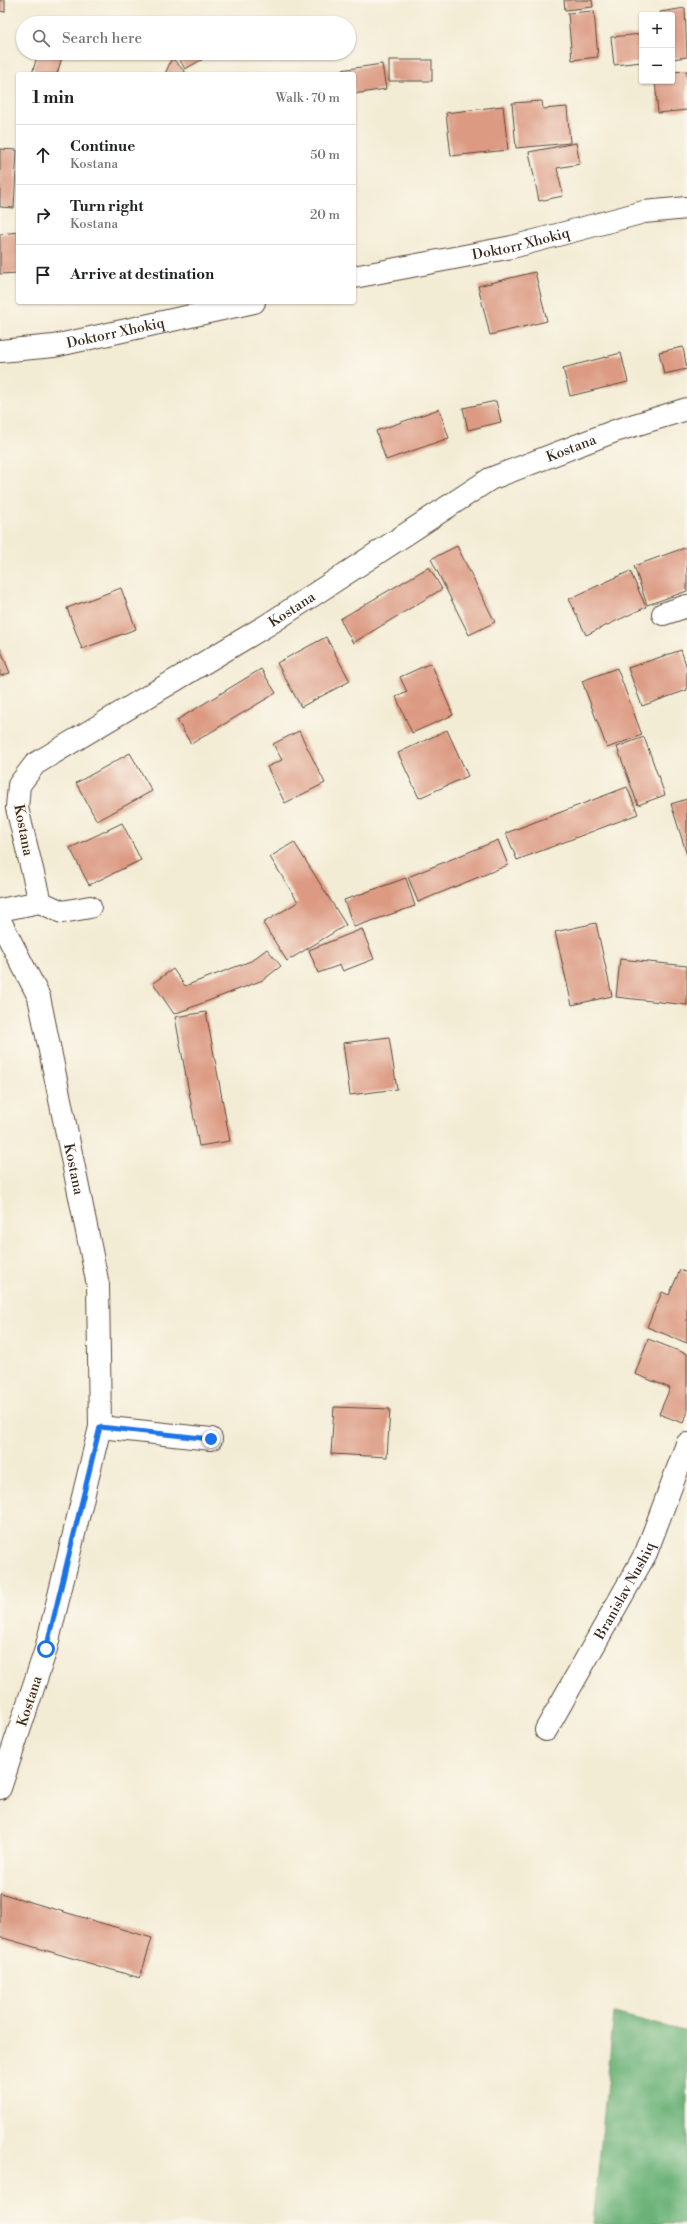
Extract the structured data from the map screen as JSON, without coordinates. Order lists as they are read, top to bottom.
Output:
{
  "streets": {
    "street": ["Doktorr Xhokiq", "Kostana", "Branislav Nushiq"]
  },
  "page": {
    "map_buttons": ["+", "−"],
    "search": "Search here",
    "heading": ["1 min", "Walk · 70 m"],
    "list": [
      ["Continue", "Kostana", "50 m"],
      ["Turn right", "Kostana", "20 m"],
      "Arrive at destination"
    ]
  }
}
